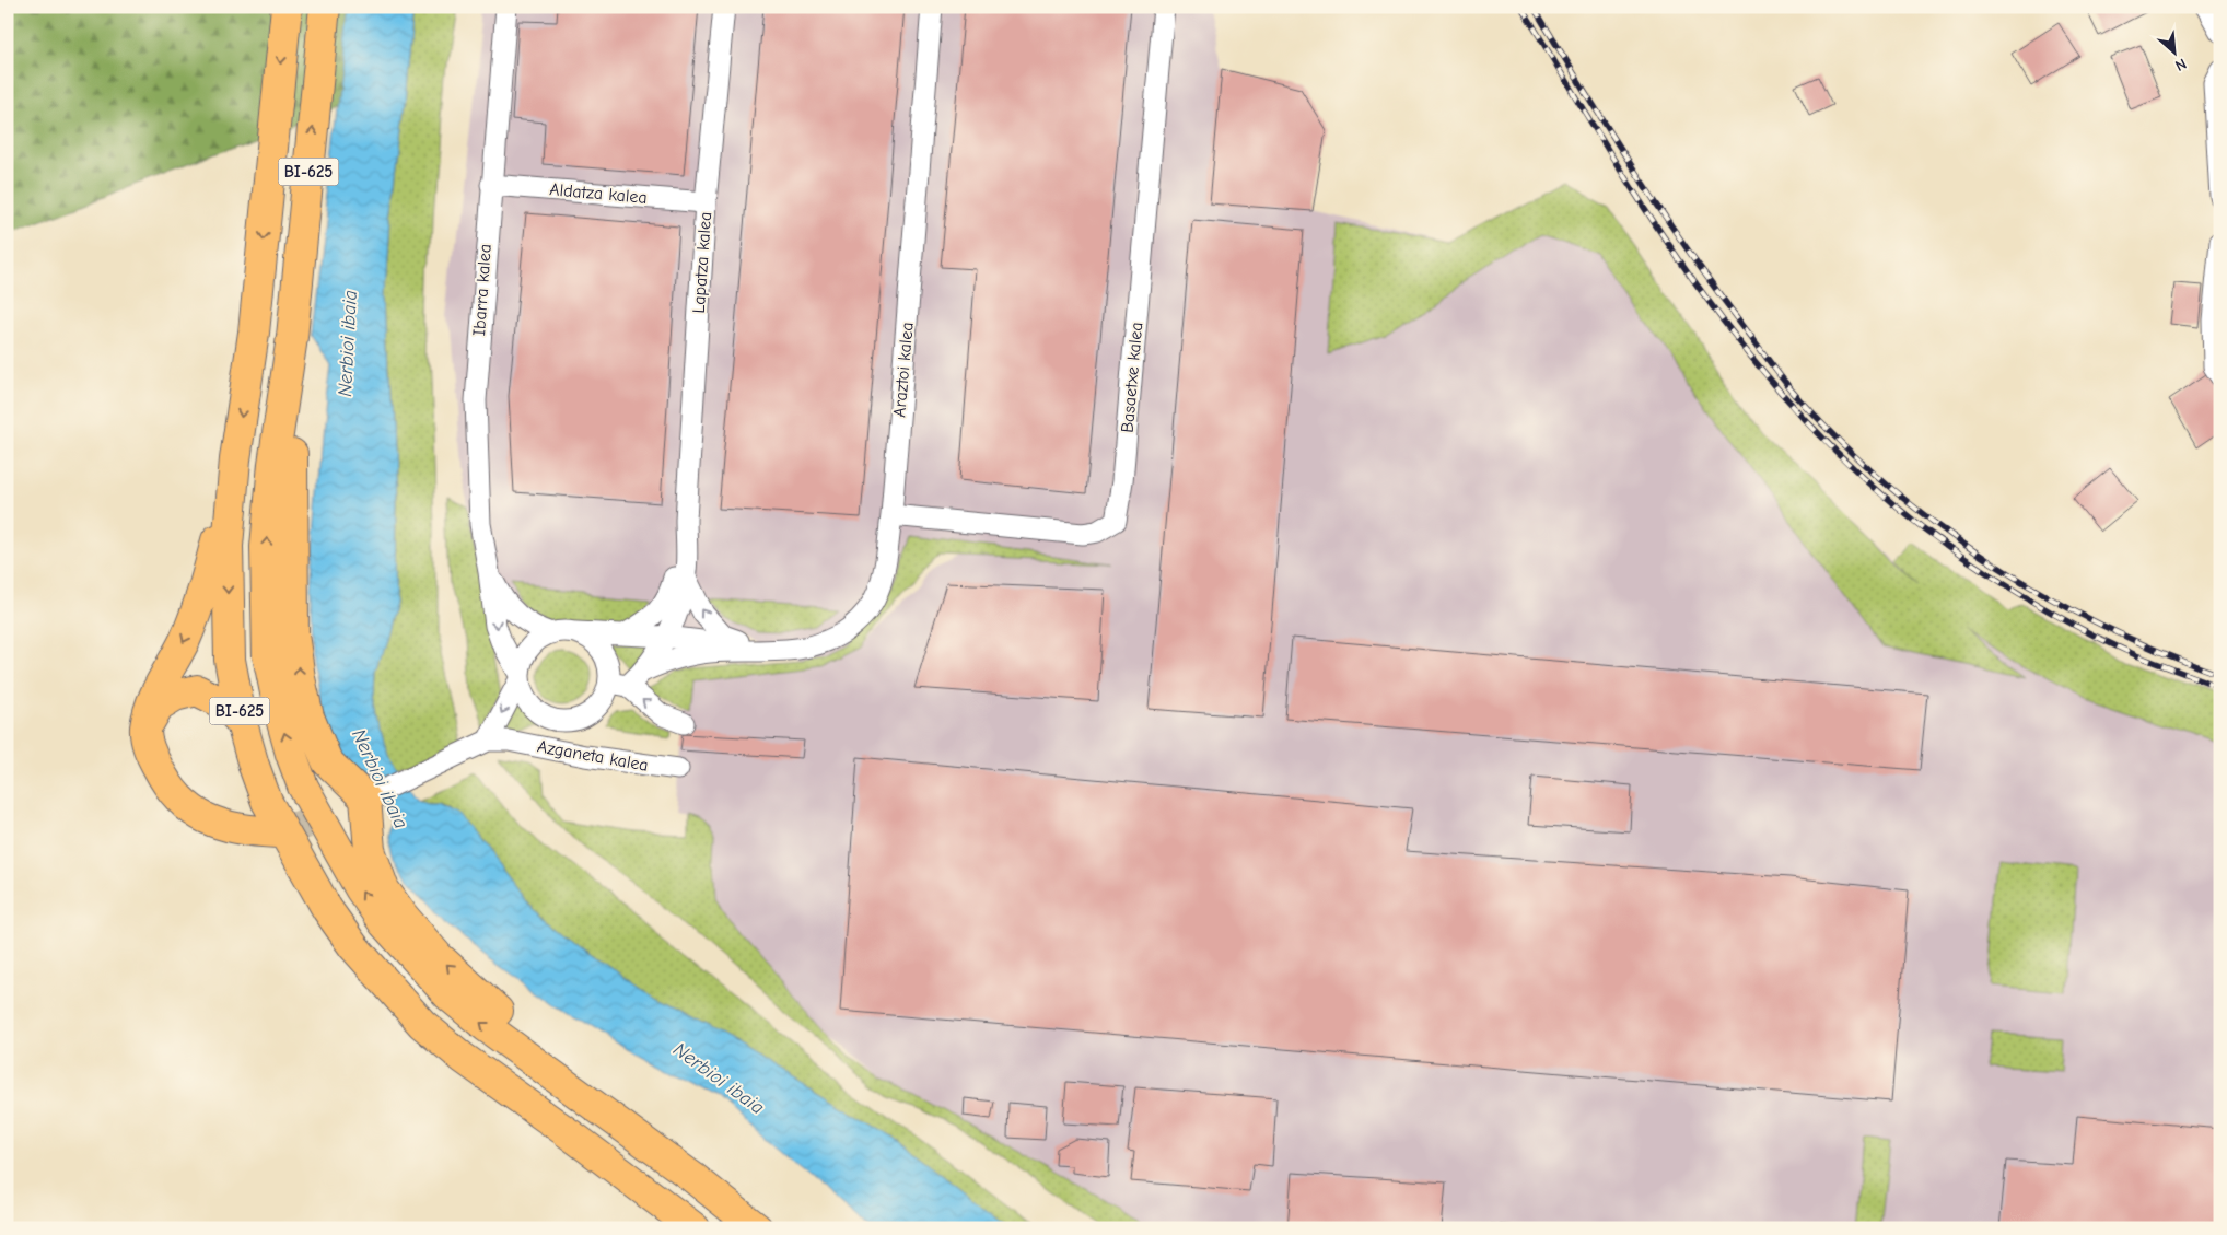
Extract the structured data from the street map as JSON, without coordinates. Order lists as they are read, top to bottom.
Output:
{
  "streets": {
    "main road": ["BI-625"],
    "street": [
      "Aldatza kalea",
      "Lapatza kalea",
      "Ibarra kalea",
      "Araztoi kalea",
      "Basaetxe kalea",
      "Azganeta kalea"
    ]
  },
  "crossings": [
    ["Aldatza kalea", "Lapatza kalea"],
    ["Aldatza kalea", "Ibarra kalea"],
    ["Lapatza kalea", "Azganeta kalea"],
    ["Ibarra kalea", "Azganeta kalea"],
    ["Araztoi kalea", "Basaetxe kalea"],
    ["Araztoi kalea", "Azganeta kalea"]
  ],
  "water": ["Nerbioi ibaia"],
  "north": "bottom right"
}
